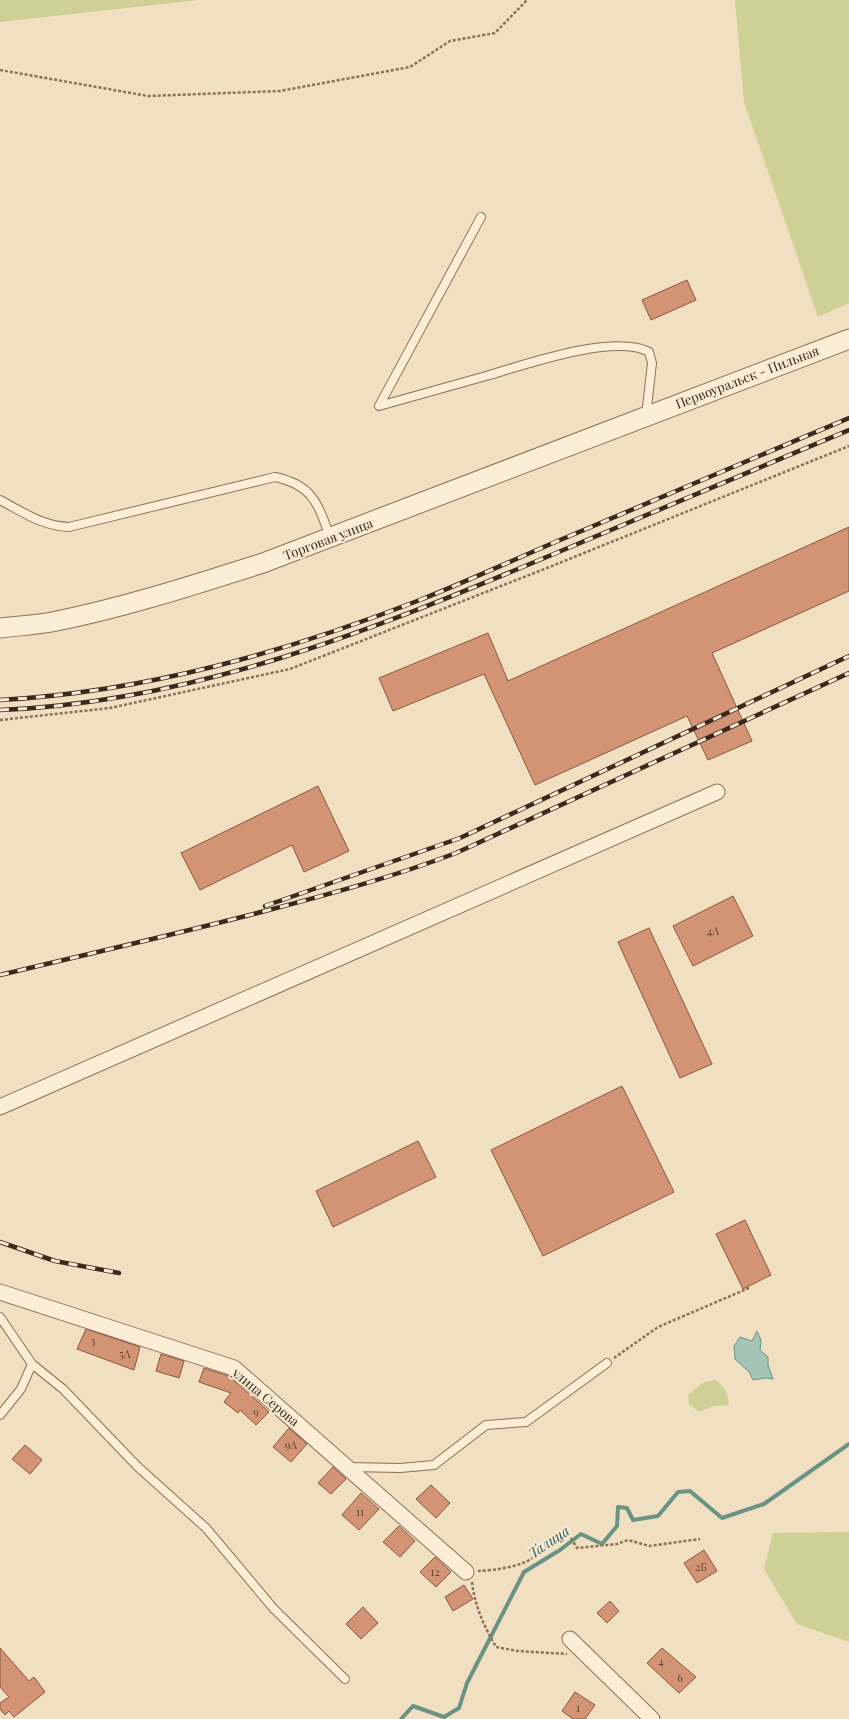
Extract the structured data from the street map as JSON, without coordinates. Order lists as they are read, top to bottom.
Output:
{
  "streets": {
    "street": ["Первоуральск - Пильная", "Торговая улица", "улица Серова"]
  },
  "crossings": [
    ["Первоуральск - Пильная", "Торговая улица"]
  ],
  "water": ["Талица"],
  "house_numbers": [
    "4А",
    "3",
    "5А",
    "9",
    "9А",
    "11",
    "2Б",
    "12",
    "4",
    "6",
    "1"
  ]
}
